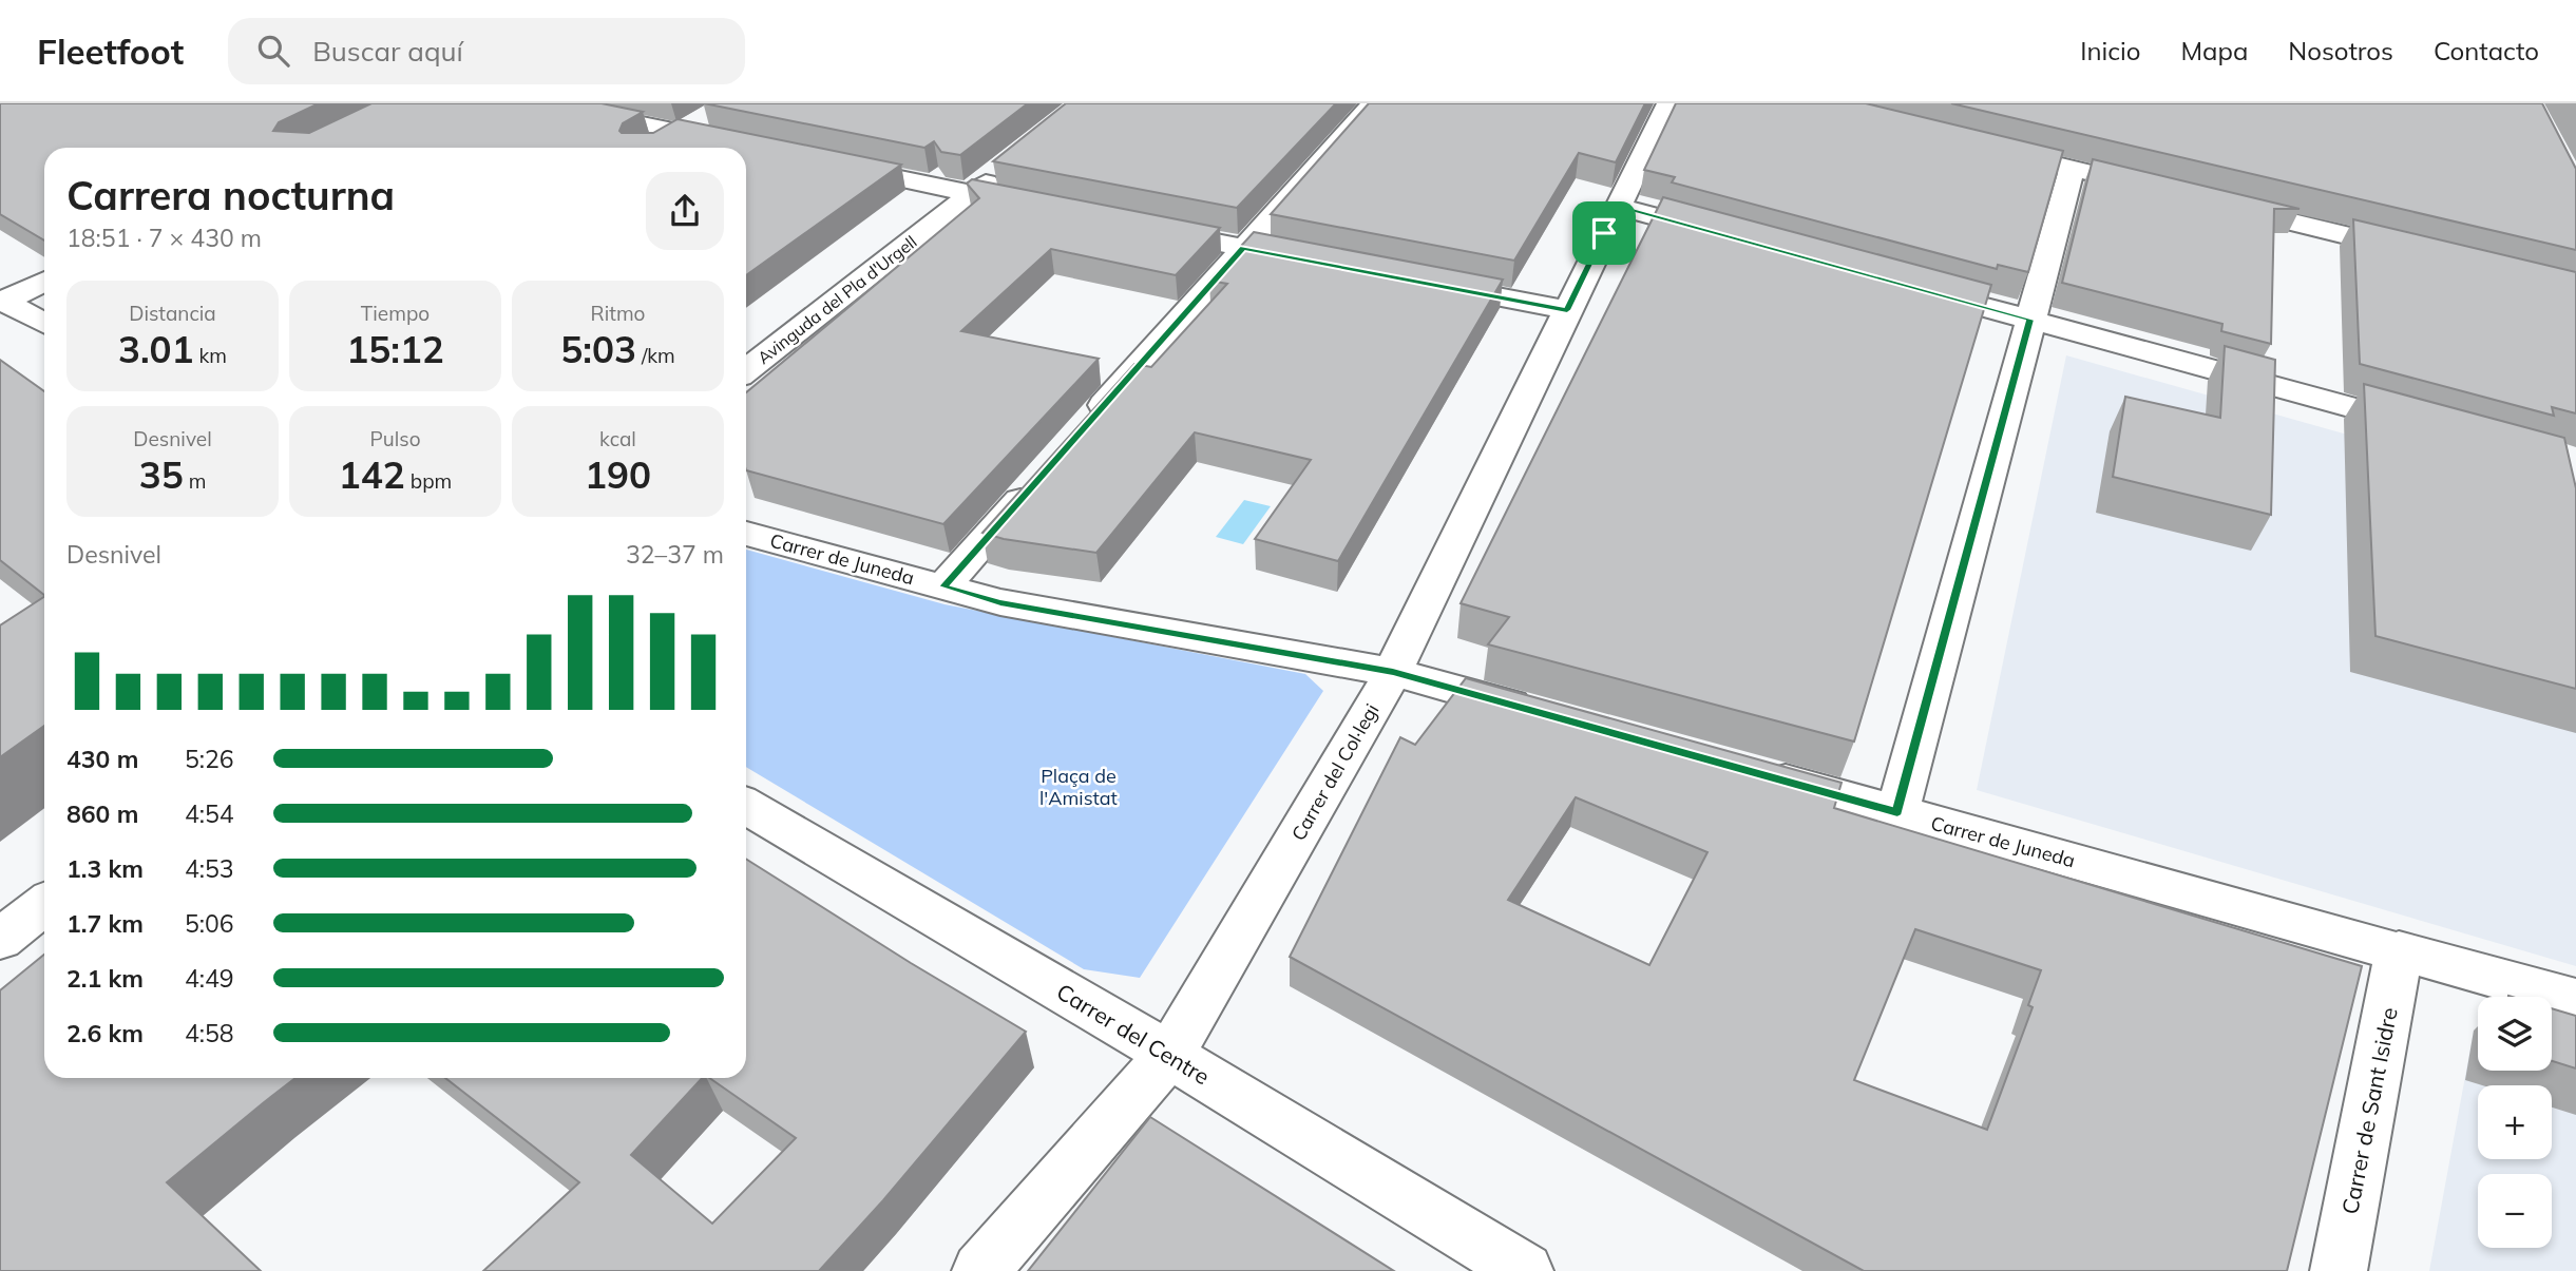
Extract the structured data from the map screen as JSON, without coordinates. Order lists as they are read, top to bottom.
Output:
{
  "streets": {
    "street": [
      "Avinguda del Pla d'Urgell",
      "Carrer de Juneda",
      "Carrer del Col·legi",
      "Carrer del Centre",
      "Carrer de Sant Isidre"
    ]
  },
  "crossings": [
    ["Carrer de Juneda", "Carrer del Col·legi"],
    ["Carrer de Juneda", "Carrer de Sant Isidre"],
    ["Carrer del Col·legi", "Carrer del Centre"]
  ],
  "parks": ["Plaça de l'Amistat"],
  "page": {
    "header": "Fleetfoot",
    "search": "Buscar aquí",
    "nav": [
      "Inicio",
      "Mapa",
      "Nosotros",
      "Contacto"
    ],
    "heading": ["Carrera nocturna", "18:51 · 7 × 430 m"],
    "stats": [
      ["Distancia", "3.01 km"],
      ["Tiempo", "15:12"],
      ["Ritmo", "5:03 /km"],
      ["Desnivel", "35 m"],
      ["Pulso", "142 bpm"],
      ["kcal", "190"]
    ],
    "chart": ["Desnivel", "32–37 m"],
    "list": [
      {
        "name": "430 m",
        "note": "5:26"
      },
      {
        "name": "860 m",
        "note": "4:54"
      },
      {
        "name": "1.3 km",
        "note": "4:53"
      },
      {
        "name": "1.7 km",
        "note": "5:06"
      },
      {
        "name": "2.1 km",
        "note": "4:49"
      },
      {
        "name": "2.6 km",
        "note": "4:58"
      }
    ],
    "map_buttons": ["+", "−"]
  }
}
